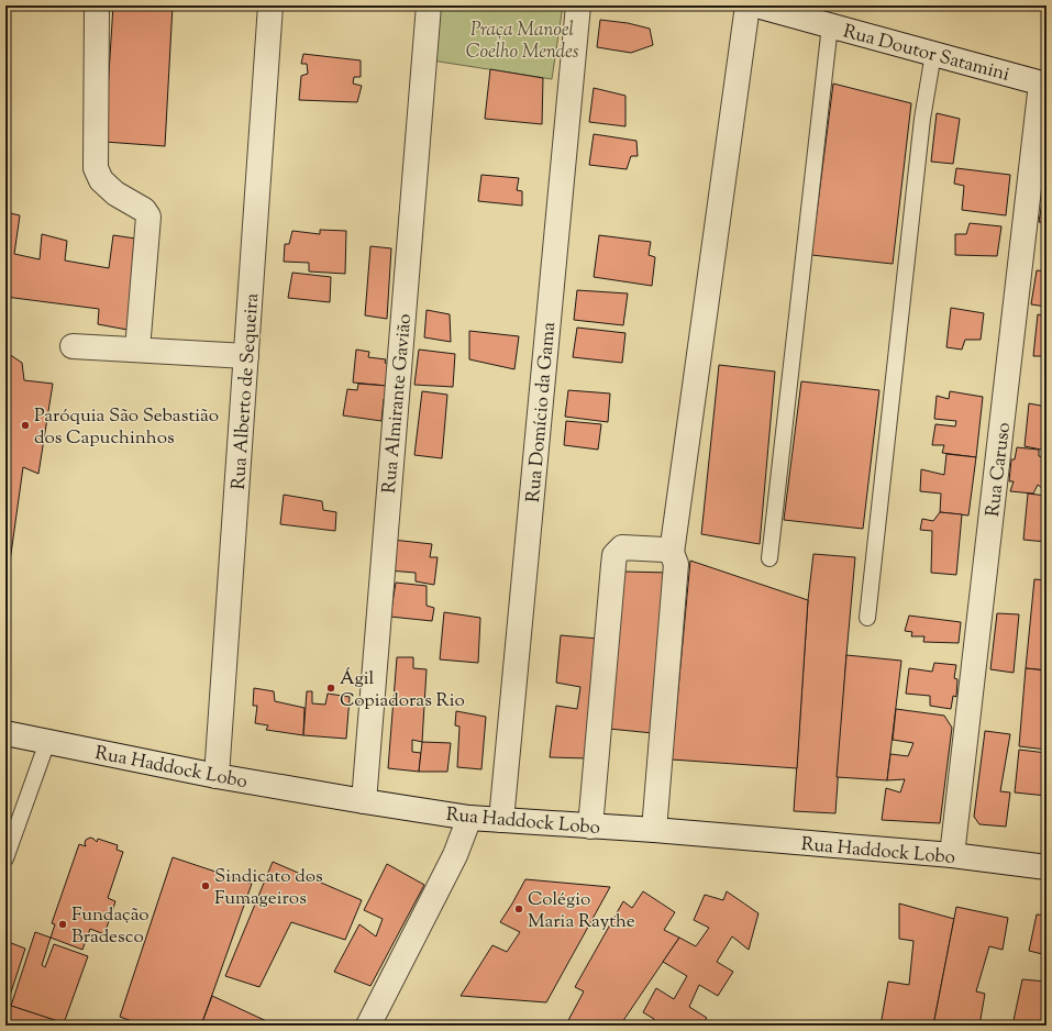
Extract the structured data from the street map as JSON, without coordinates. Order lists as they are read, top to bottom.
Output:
{
  "streets": {
    "street": [
      "Rua Doutor Satamini",
      "Rua Alberto de Sequeira",
      "Rua Almirante Gavião",
      "Rua Domício da Gama",
      "Rua Caruso",
      "Rua Haddock Lobo"
    ]
  },
  "crossings": [
    ["Rua Doutor Satamini", "Rua Caruso"],
    ["Rua Alberto de Sequeira", "Rua Haddock Lobo"],
    ["Rua Almirante Gavião", "Rua Haddock Lobo"],
    ["Rua Domício da Gama", "Rua Haddock Lobo"],
    ["Rua Caruso", "Rua Haddock Lobo"]
  ],
  "parks": ["Praça Manoel Coelho Mendes"],
  "places": [
    "Paróquia São Sebastião dos Capuchinhos",
    "Ágil Copiadoras Rio",
    "Sindicato dos Fumageiros",
    "Colégio Maria Raythe",
    "Fundação Bradesco"
  ]
}
